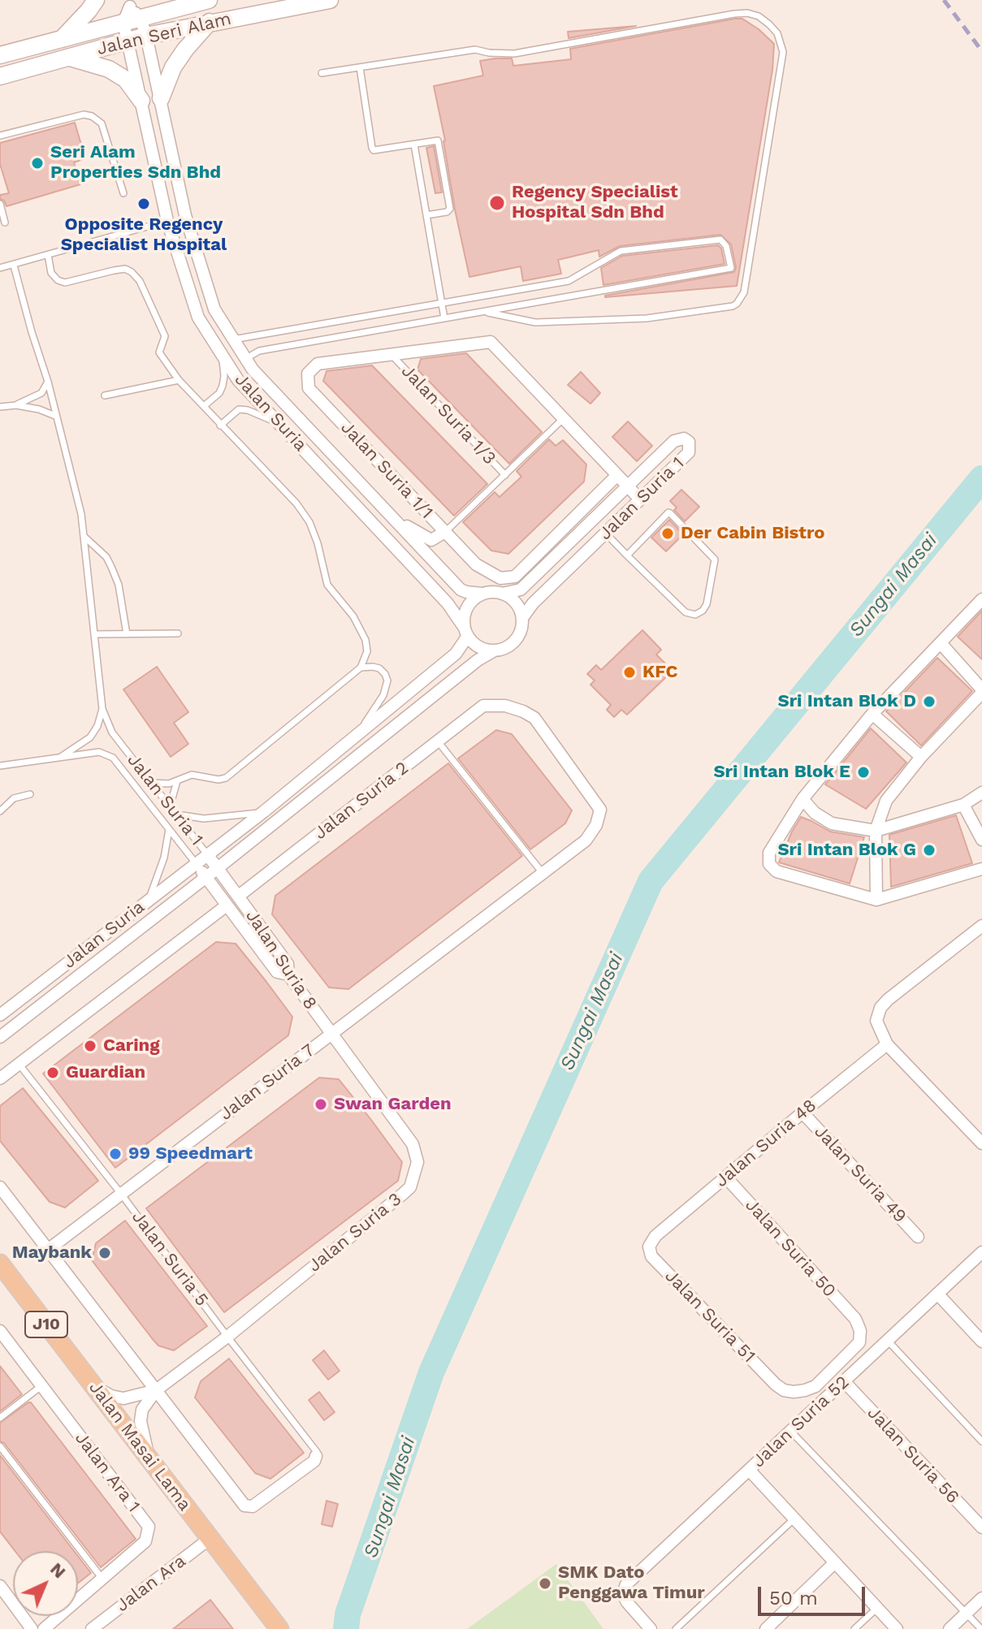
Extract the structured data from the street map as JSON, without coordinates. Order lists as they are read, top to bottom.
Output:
{
  "streets": {
    "main road": ["Jalan Seri Alam", "J10", "Jalan Masai Lama"],
    "street": [
      "Jalan Suria",
      "Jalan Suria 1/1",
      "Jalan Suria 1",
      "Jalan Suria 2",
      "Jalan Suria 8",
      "Jalan Suria 7",
      "Jalan Suria 48",
      "Jalan Suria 49",
      "Jalan Suria 3",
      "Jalan Suria 50",
      "Jalan Suria 51",
      "Jalan Suria 52",
      "Jalan Suria 56",
      "Jalan Ara 1",
      "Jalan Ara"
    ],
    "lane": ["Jalan Suria 1/3", "Jalan Suria 5"]
  },
  "crossings": [
    ["Jalan Seri Alam", "Jalan Suria"],
    ["Jalan Suria", "Jalan Suria 1"],
    ["Jalan Suria", "Jalan Suria 8"],
    ["Jalan Suria 1/3", "Jalan Suria 1/1"],
    ["Jalan Suria 1", "Jalan Suria 8"],
    ["Jalan Suria 2", "Jalan Suria 8"],
    ["Jalan Suria 2", "Jalan Suria 7"],
    ["Jalan Suria 8", "Jalan Suria 7"],
    ["Jalan Suria 8", "Jalan Suria 3"],
    ["Jalan Suria 7", "Jalan Suria 3"],
    ["Jalan Suria 7", "Jalan Suria 5"],
    ["Jalan Suria 48", "Jalan Suria 49"],
    ["Jalan Suria 48", "Jalan Suria 50"],
    ["Jalan Suria 48", "Jalan Suria 51"],
    ["Jalan Suria 3", "Jalan Suria 5"],
    ["Jalan Suria 3", "Jalan Masai Lama"],
    ["Jalan Suria 50", "Jalan Suria 51"],
    ["Jalan Suria 52", "Jalan Suria 56"],
    ["Jalan Masai Lama", "Jalan Ara"]
  ],
  "water": ["Sungai Masai"],
  "places": [
    "Seri Alam Properties Sdn Bhd",
    "Regency Specialist Hospital Sdn Bhd",
    "Opposite Regency Specialist Hospital",
    "Der Cabin Bistro",
    "KFC",
    "Sri Intan Blok D",
    "Sri Intan Blok E",
    "Sri Intan Blok G",
    "Caring",
    "Guardian",
    "Swan Garden",
    "99 Speedmart",
    "Maybank",
    "SMK Dato Penggawa Timur"
  ],
  "scale_bar": "50 m",
  "north": "top right"
}
